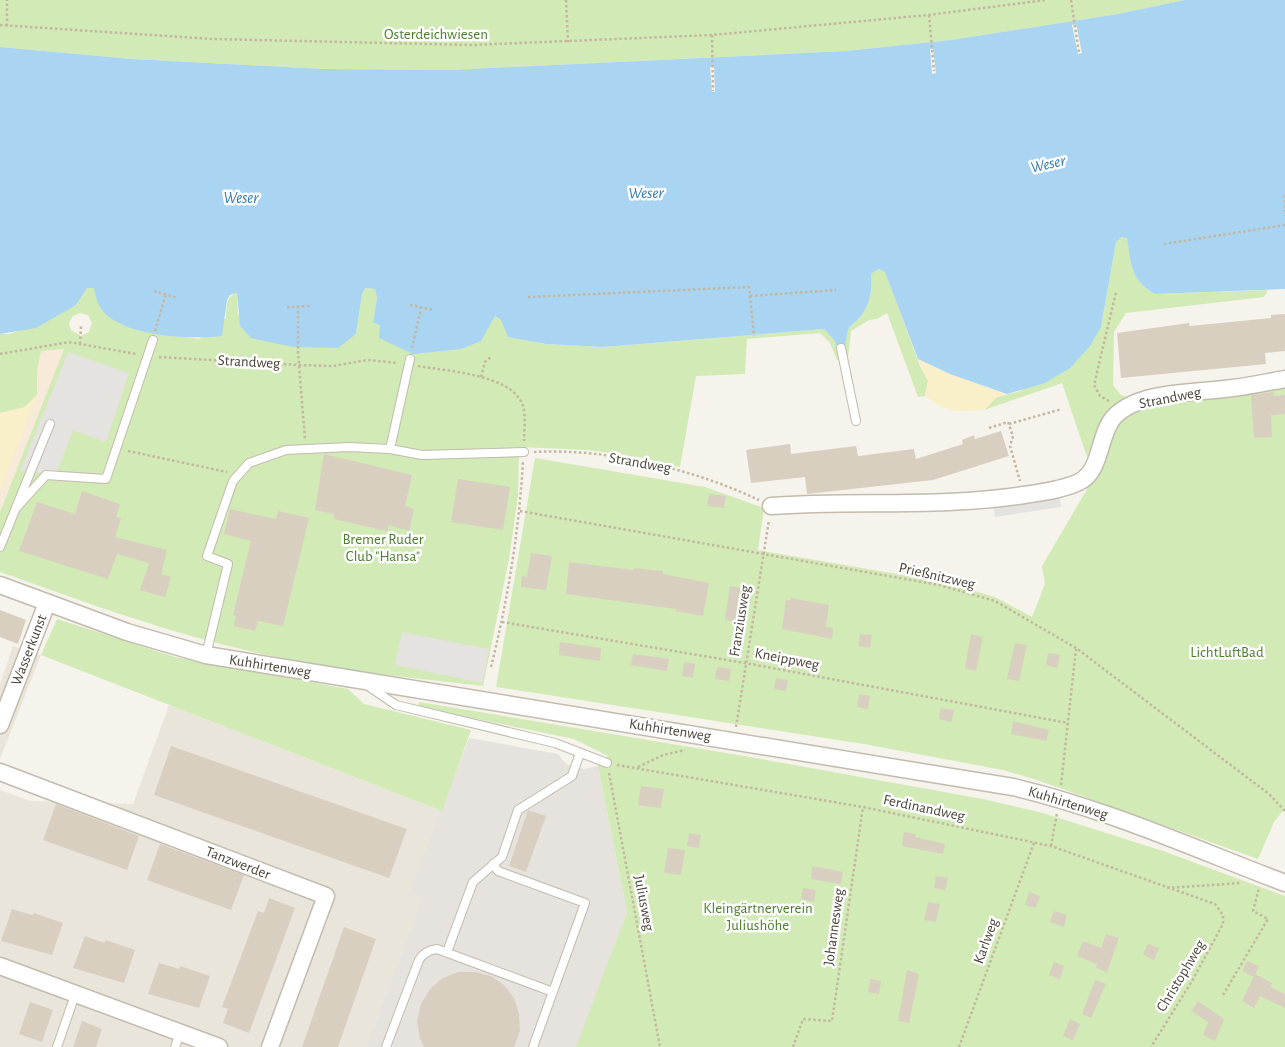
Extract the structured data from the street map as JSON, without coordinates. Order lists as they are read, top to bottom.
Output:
{
  "streets": {
    "street": [
      "Strandweg",
      "Wasserkunst",
      "Kuhhirtenweg",
      "Tanzwerder"
    ],
    "path": [
      "Prießnitzweg",
      "Franziusweg",
      "Kneippweg",
      "Ferdinandweg",
      "Juliusweg",
      "Johannesweg",
      "Karlweg",
      "Christophweg"
    ]
  },
  "crossings": [
    ["Strandweg", "Franziusweg"],
    ["Prießnitzweg", "Franziusweg"],
    ["Franziusweg", "Kneippweg"],
    ["Franziusweg", "Kuhhirtenweg"],
    ["Wasserkunst", "Kuhhirtenweg"],
    ["Ferdinandweg", "Juliusweg"],
    ["Ferdinandweg", "Johannesweg"],
    ["Ferdinandweg", "Karlweg"],
    ["Ferdinandweg", "Christophweg"]
  ],
  "water": ["Weser"],
  "parks": [
    "Osterdeichwiesen",
    "Bremer Ruder Club \"Hansa\"",
    "LichtLuftBad",
    "Kleingärtnerverein Juliushöhe"
  ]
}
